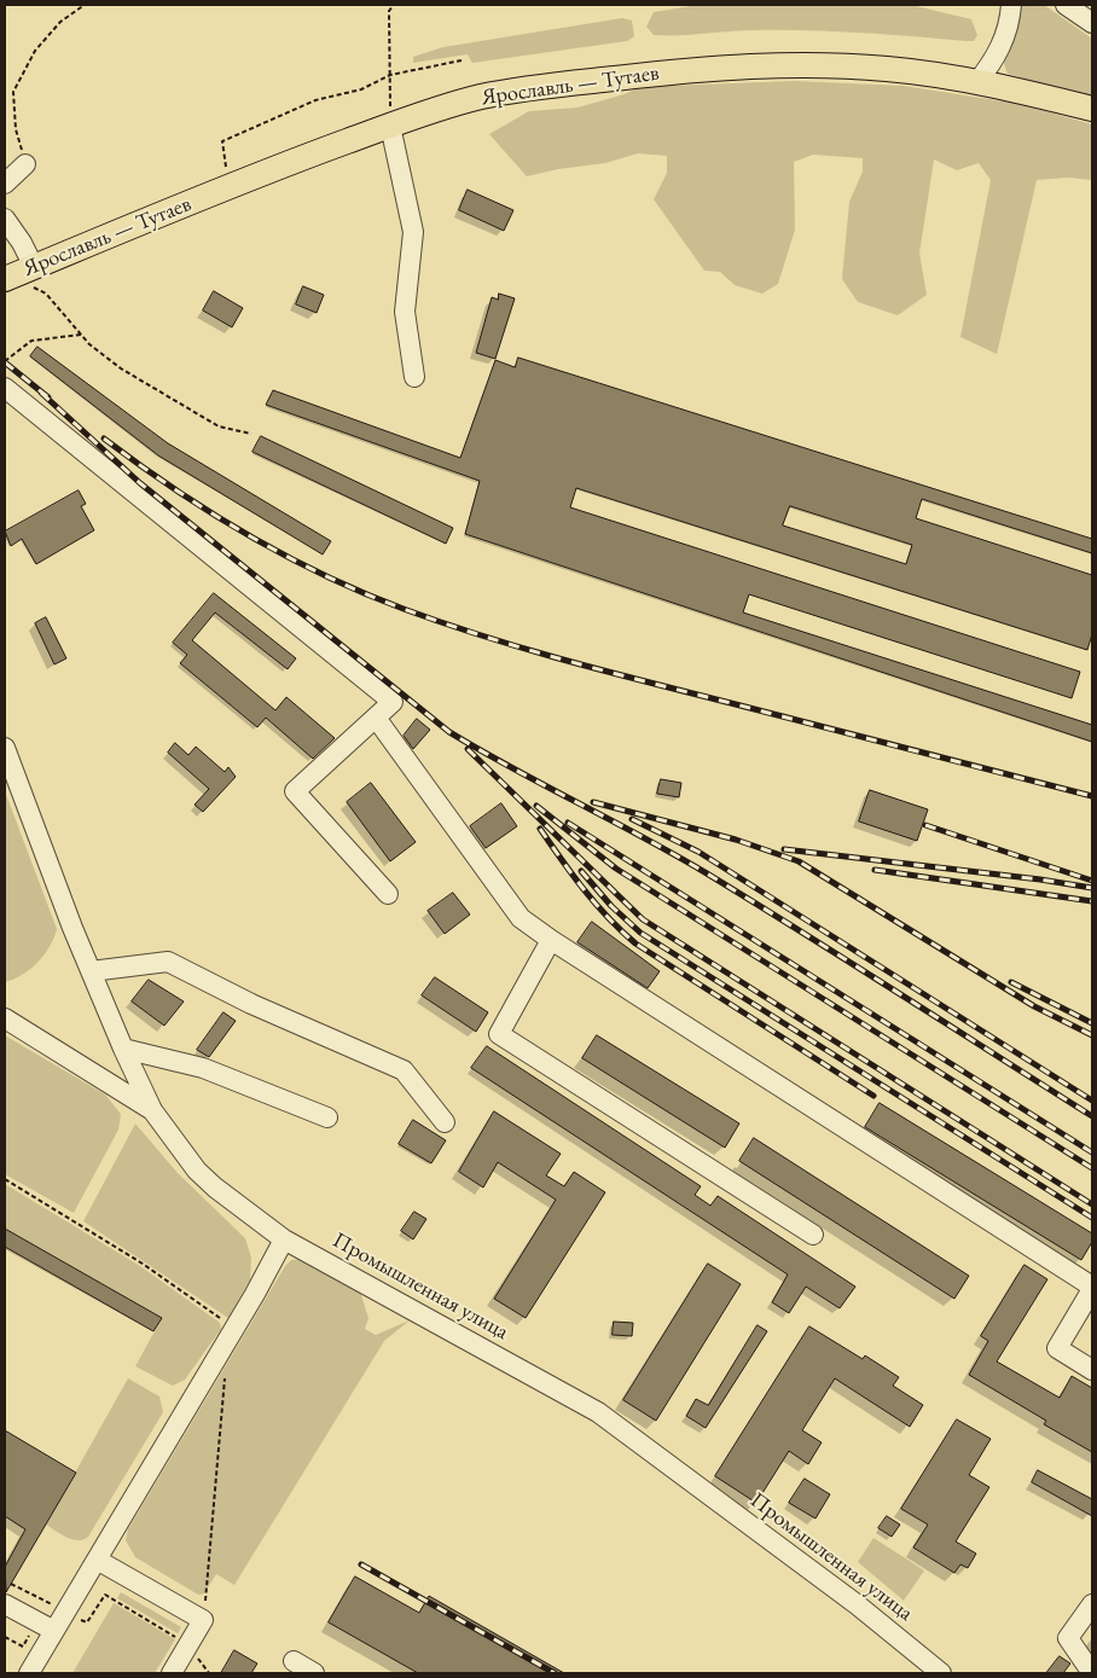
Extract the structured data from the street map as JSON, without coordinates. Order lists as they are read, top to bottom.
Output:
{
  "streets": {
    "main road": ["Ярославль — Тутаев"],
    "street": ["Промышленная улица"]
  }
}
